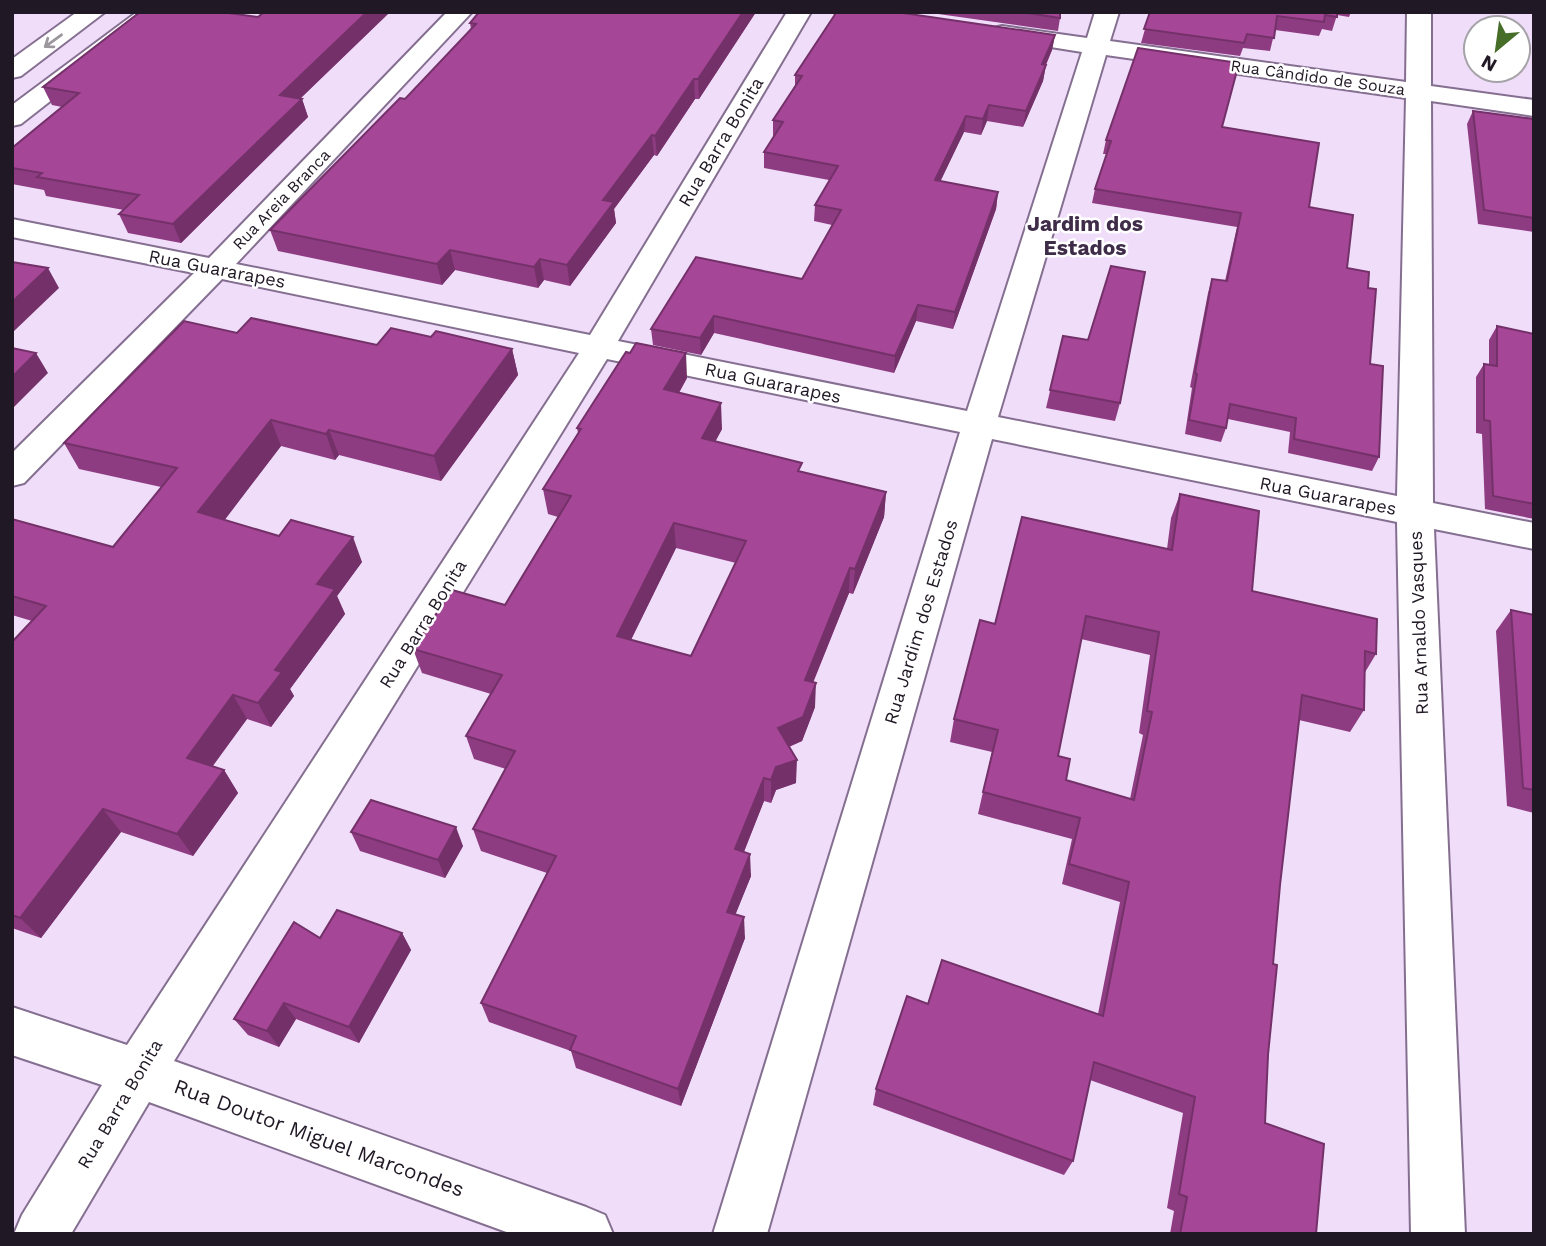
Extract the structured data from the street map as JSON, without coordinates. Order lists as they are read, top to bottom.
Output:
{
  "streets": {
    "street": [
      "Rua Cândido de Souza",
      "Rua Barra Bonita",
      "Rua Areia Branca",
      "Rua Guararapes",
      "Rua Jardim dos Estados",
      "Rua Arnaldo Vasques",
      "Rua Doutor Miguel Marcondes"
    ]
  },
  "crossings": [
    ["Rua Cândido de Souza", "Rua Jardim dos Estados"],
    ["Rua Cândido de Souza", "Rua Arnaldo Vasques"],
    ["Rua Barra Bonita", "Rua Guararapes"],
    ["Rua Barra Bonita", "Rua Doutor Miguel Marcondes"],
    ["Rua Areia Branca", "Rua Guararapes"],
    ["Rua Guararapes", "Rua Jardim dos Estados"],
    ["Rua Guararapes", "Rua Arnaldo Vasques"]
  ],
  "districts": ["Jardim dos Estados"],
  "north": "bottom left"
}
